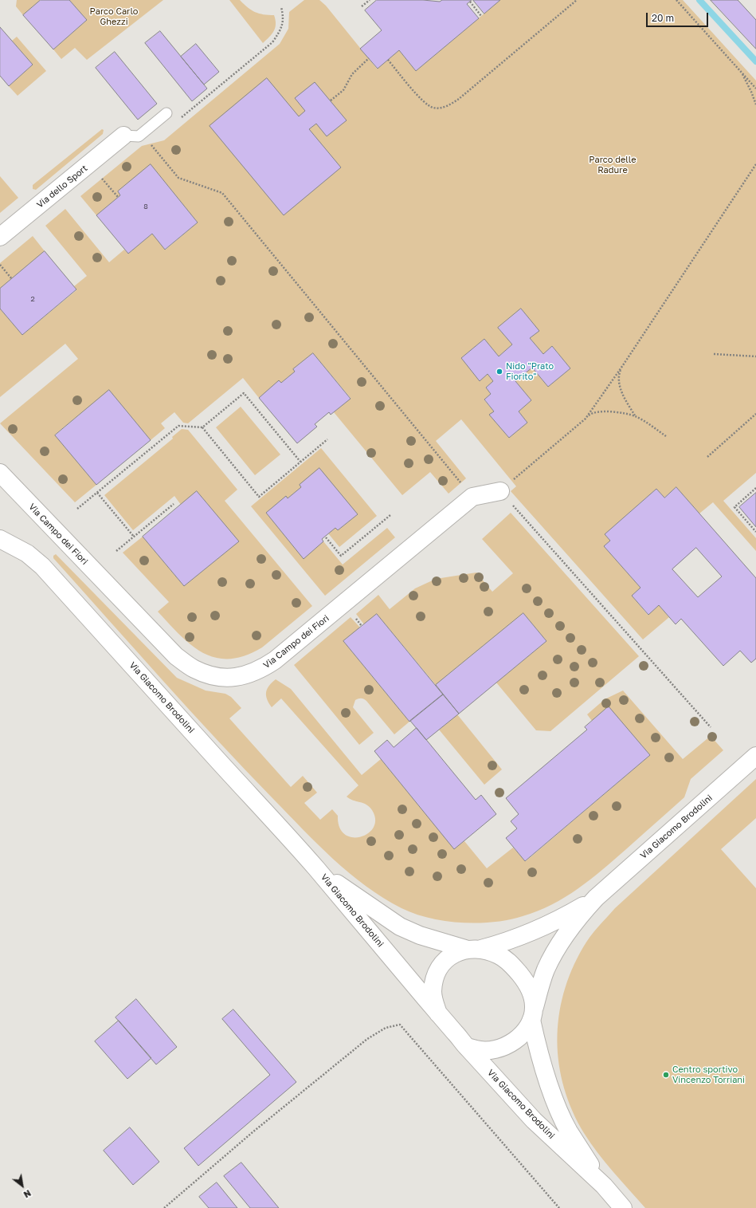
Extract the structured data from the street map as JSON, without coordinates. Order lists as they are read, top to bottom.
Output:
{
  "streets": {
    "street": ["Via dello Sport", "Via Campo dei Fiori", "Via Giacomo Brodolini"]
  },
  "parks": ["Parco Carlo Ghezzi", "Parco delle Radure"],
  "places": ["Nido \"Prato Fiorito\"", "Centro sportivo Vincenzo Torriani"],
  "house_numbers": ["8", "2"],
  "scale_bar": "20 m",
  "north": "bottom right"
}
